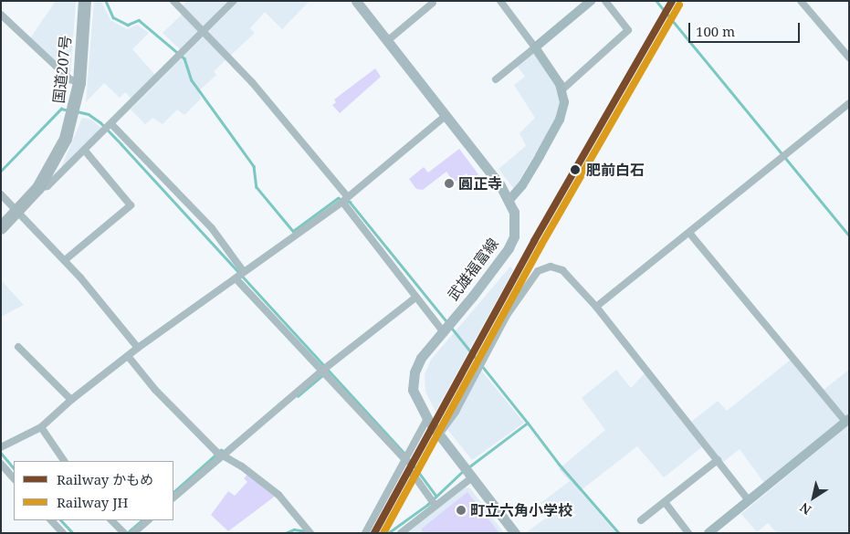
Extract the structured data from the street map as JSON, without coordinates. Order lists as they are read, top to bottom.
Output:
{
  "streets": {
    "highway": ["国道207号"],
    "main road": ["武雄福富線"]
  },
  "places": ["肥前白石", "圓正寺", "町立六角小学校"],
  "lines": ["rail line かもめ", "rail line JH"],
  "legend": ["Railway かもめ", "Railway JH"],
  "scale_bar": "100 m",
  "north": "bottom left"
}
